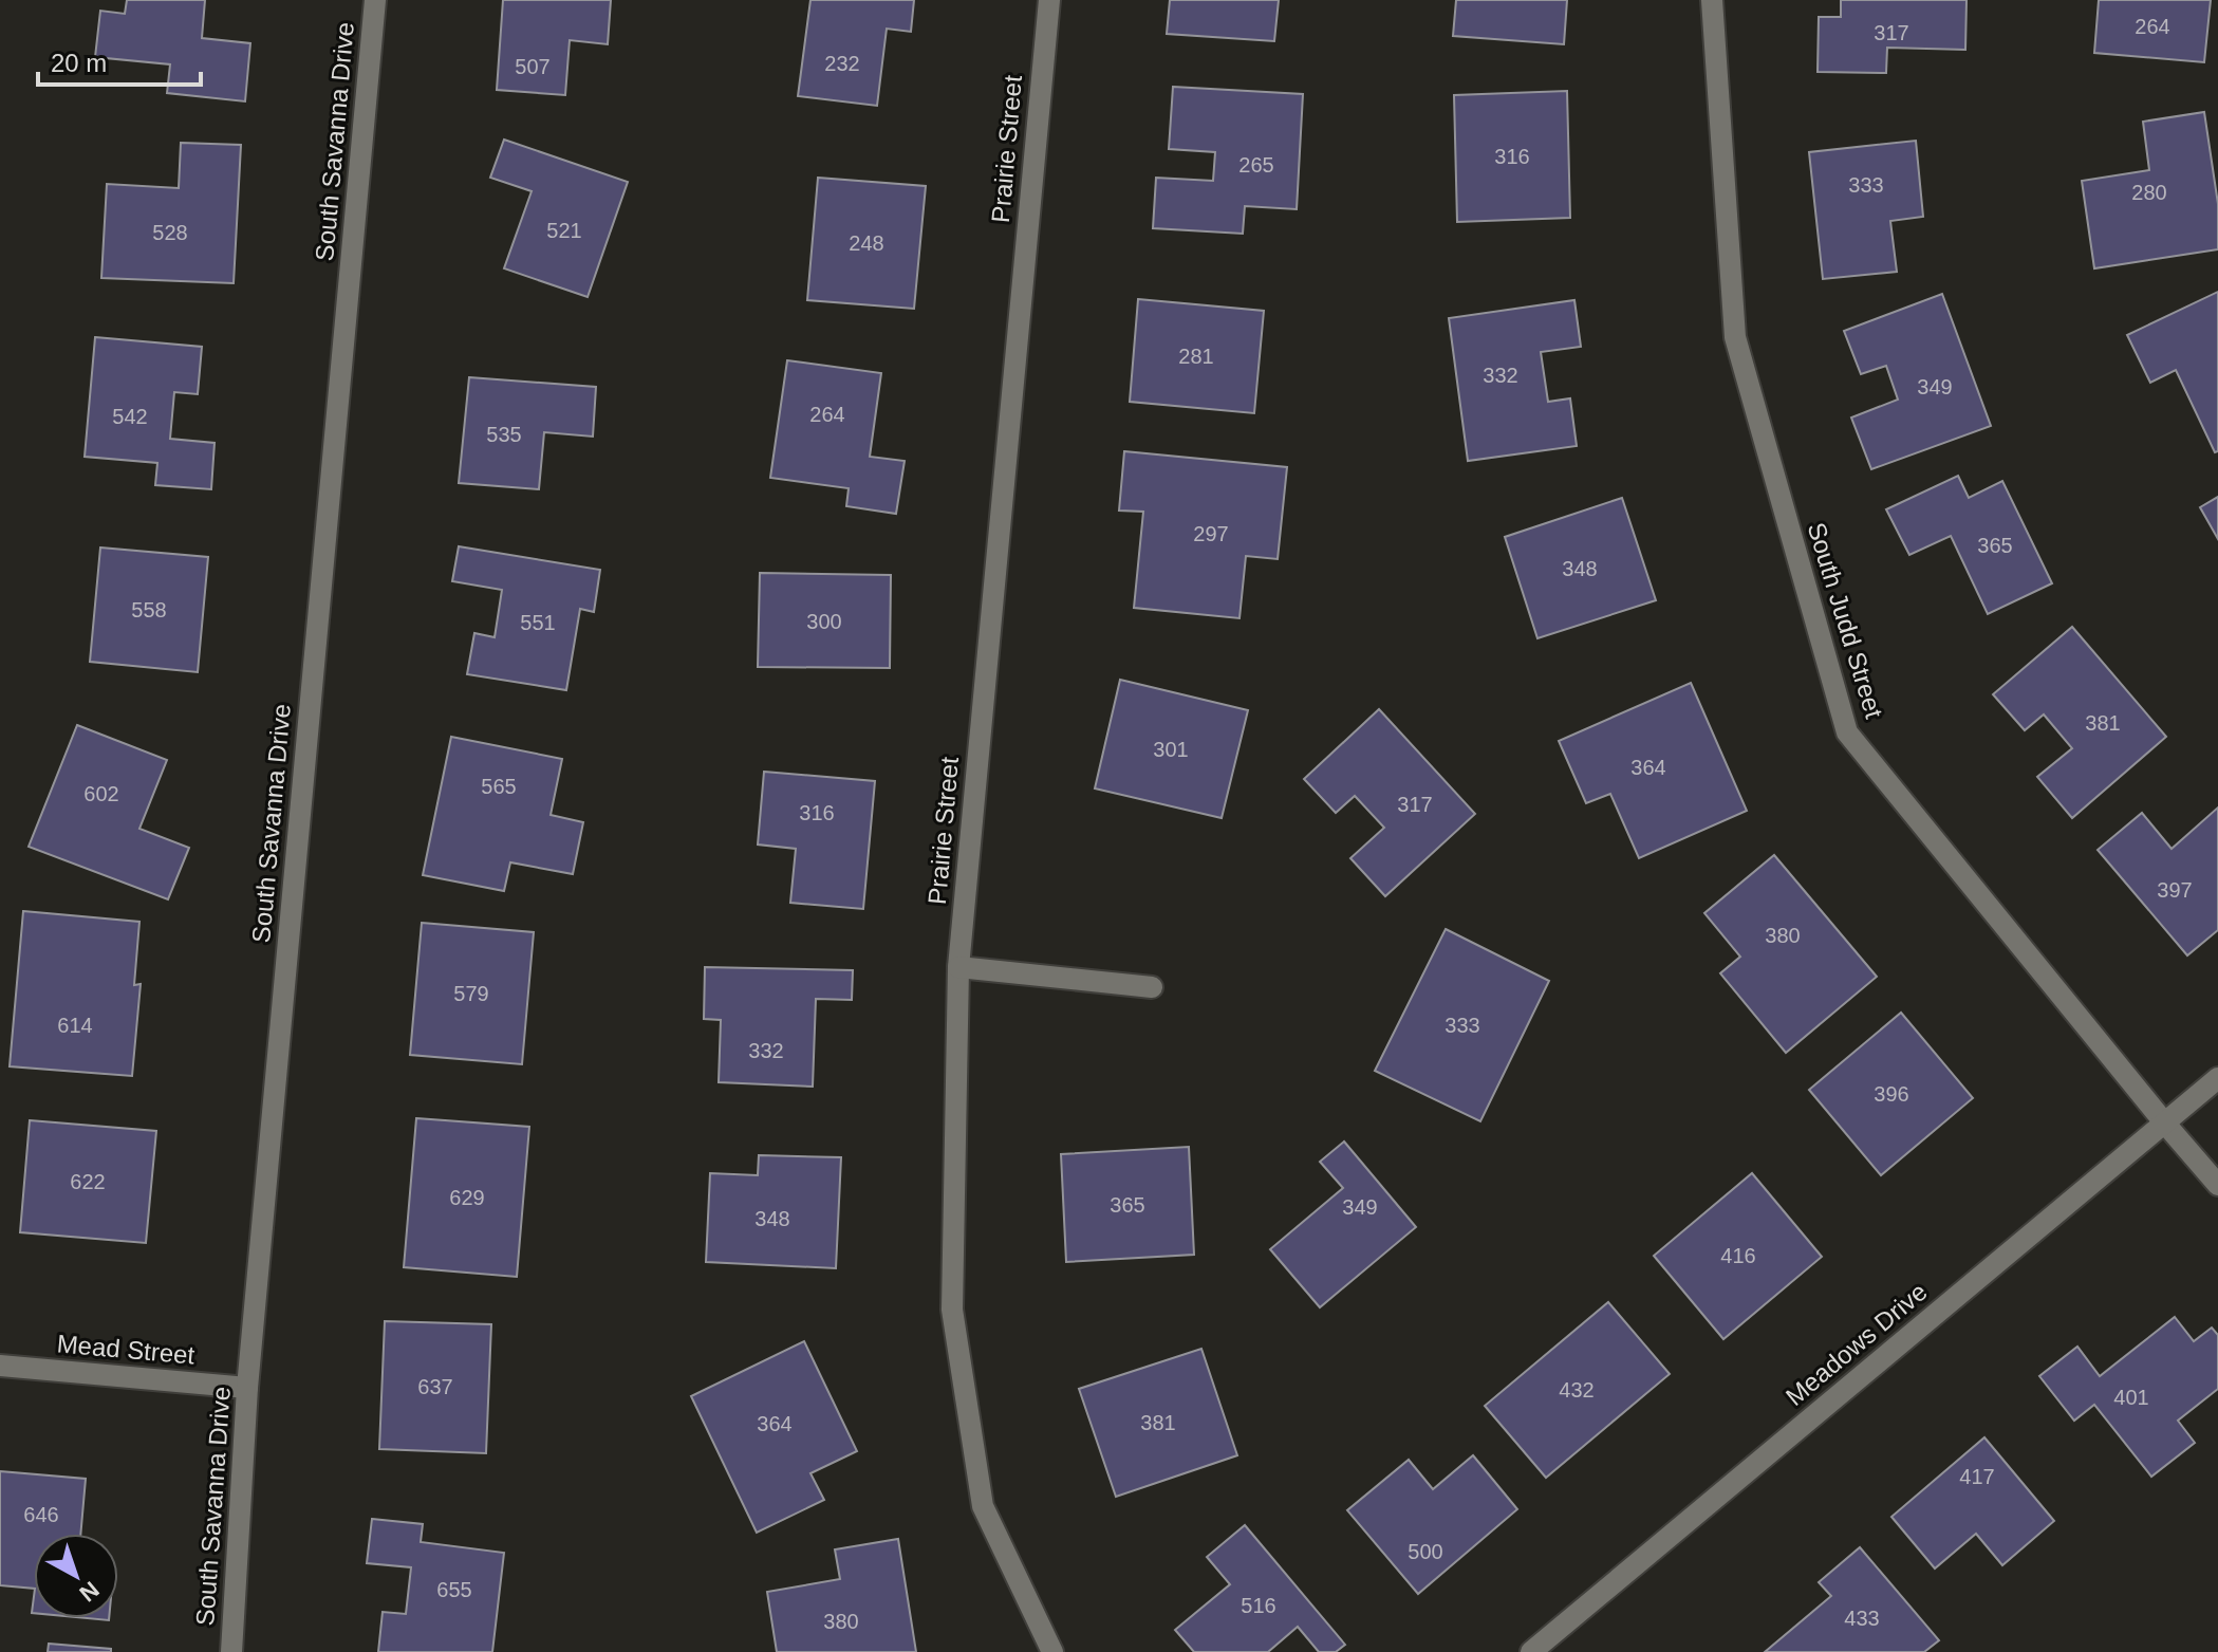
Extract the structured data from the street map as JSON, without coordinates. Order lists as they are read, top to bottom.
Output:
{
  "streets": {
    "street": [
      "South Savanna Drive",
      "Prairie Street",
      "South Judd Street",
      "Meadows Drive",
      "Mead Street"
    ]
  },
  "crossings": [
    ["South Savanna Drive", "Mead Street"],
    ["South Judd Street", "Meadows Drive"]
  ],
  "house_numbers": [
    "264",
    "317",
    "232",
    "507",
    "316",
    "265",
    "333",
    "280",
    "521",
    "528",
    "248",
    "281",
    "332",
    "349",
    "264",
    "542",
    "535",
    "297",
    "365",
    "348",
    "558",
    "300",
    "551",
    "381",
    "301",
    "364",
    "565",
    "602",
    "317",
    "316",
    "397",
    "380",
    "579",
    "614",
    "333",
    "332",
    "396",
    "622",
    "629",
    "365",
    "349",
    "348",
    "416",
    "637",
    "432",
    "401",
    "381",
    "364",
    "417",
    "646",
    "500",
    "655",
    "516",
    "433",
    "380"
  ],
  "scale_bar": "20 m",
  "north": "bottom right"
}
